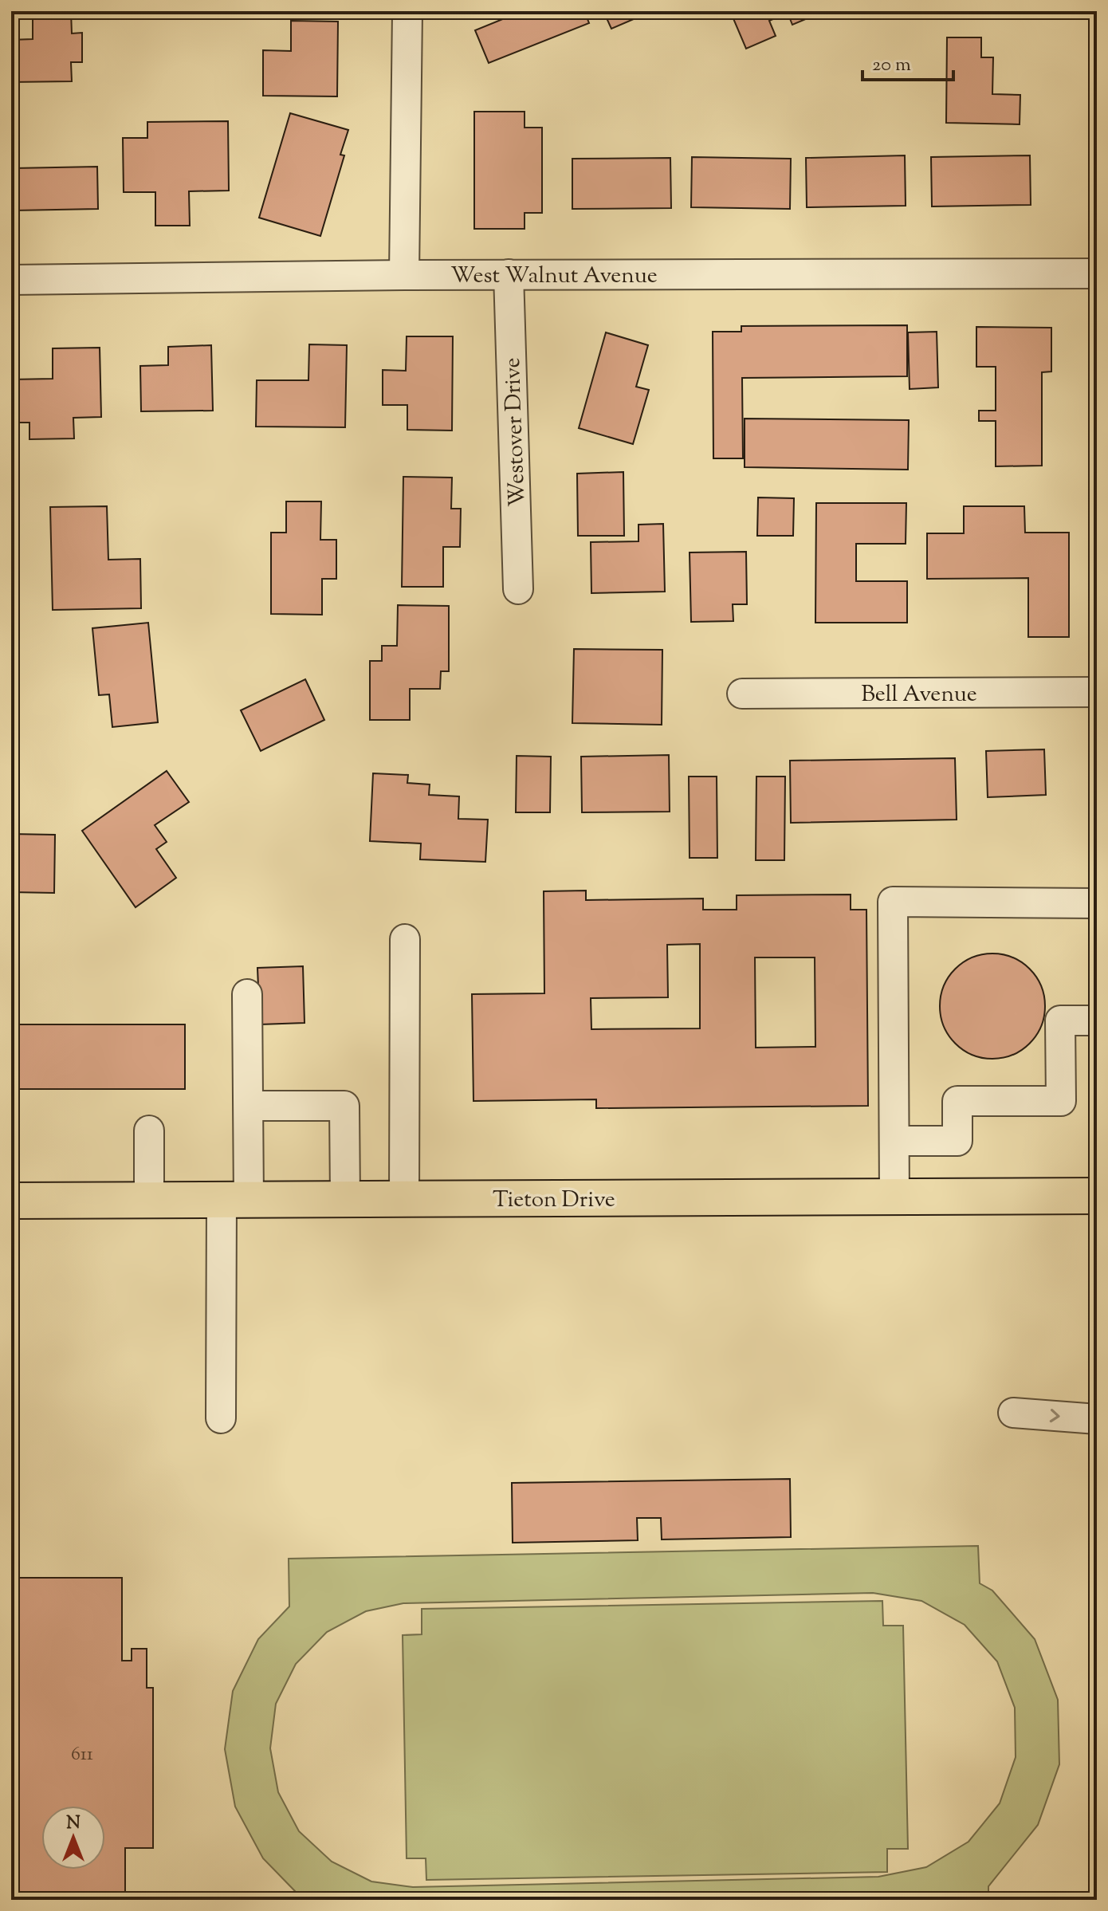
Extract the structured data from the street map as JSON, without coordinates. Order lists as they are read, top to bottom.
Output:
{
  "streets": {
    "main road": ["Tieton Drive"],
    "street": ["West Walnut Avenue", "Westover Drive", "Bell Avenue"]
  },
  "crossings": [
    ["West Walnut Avenue", "Westover Drive"]
  ],
  "house_numbers": ["611"],
  "scale_bar": "20 m",
  "north": "top"
}
